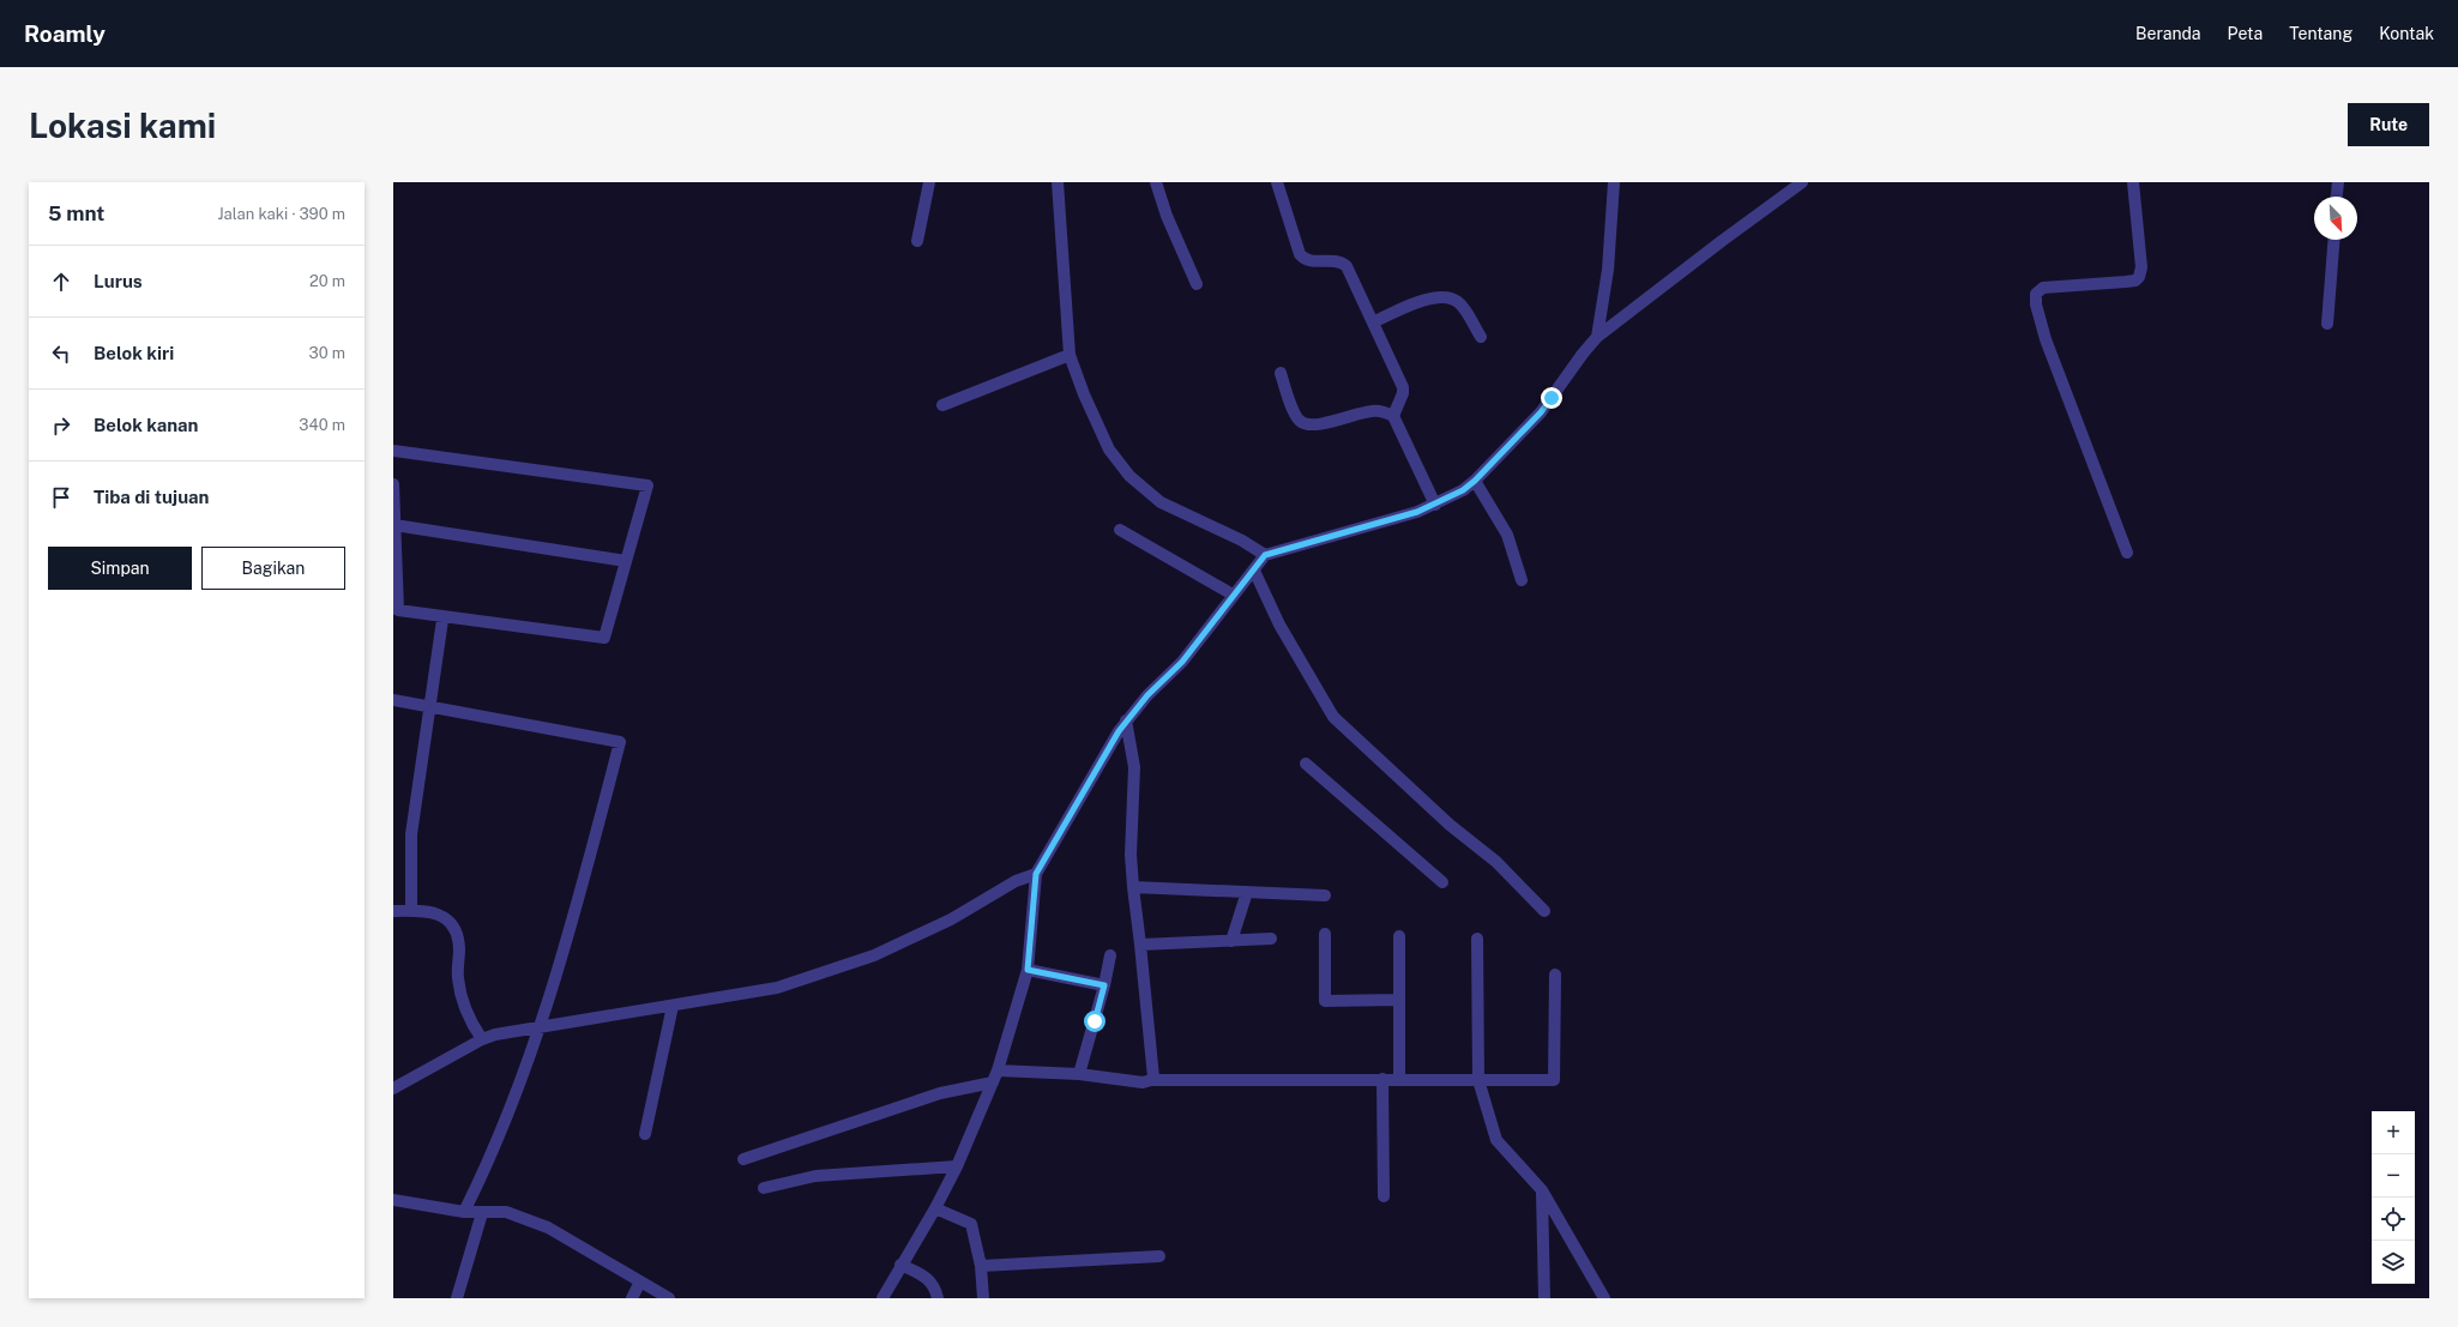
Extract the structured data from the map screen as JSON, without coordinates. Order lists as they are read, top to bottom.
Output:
{
  "north": "bottom right",
  "page": {
    "header": "Roamly",
    "nav": [
      "Beranda",
      "Peta",
      "Tentang",
      "Kontak"
    ],
    "buttons": [
      "Rute",
      ["Simpan", "Bagikan"]
    ],
    "title": "Lokasi kami",
    "heading": ["5 mnt", "Jalan kaki · 390 m"],
    "list": [
      ["Lurus", "20 m"],
      ["Belok kiri", "30 m"],
      ["Belok kanan", "340 m"],
      "Tiba di tujuan"
    ],
    "map_buttons": ["+", "−"]
  }
}
